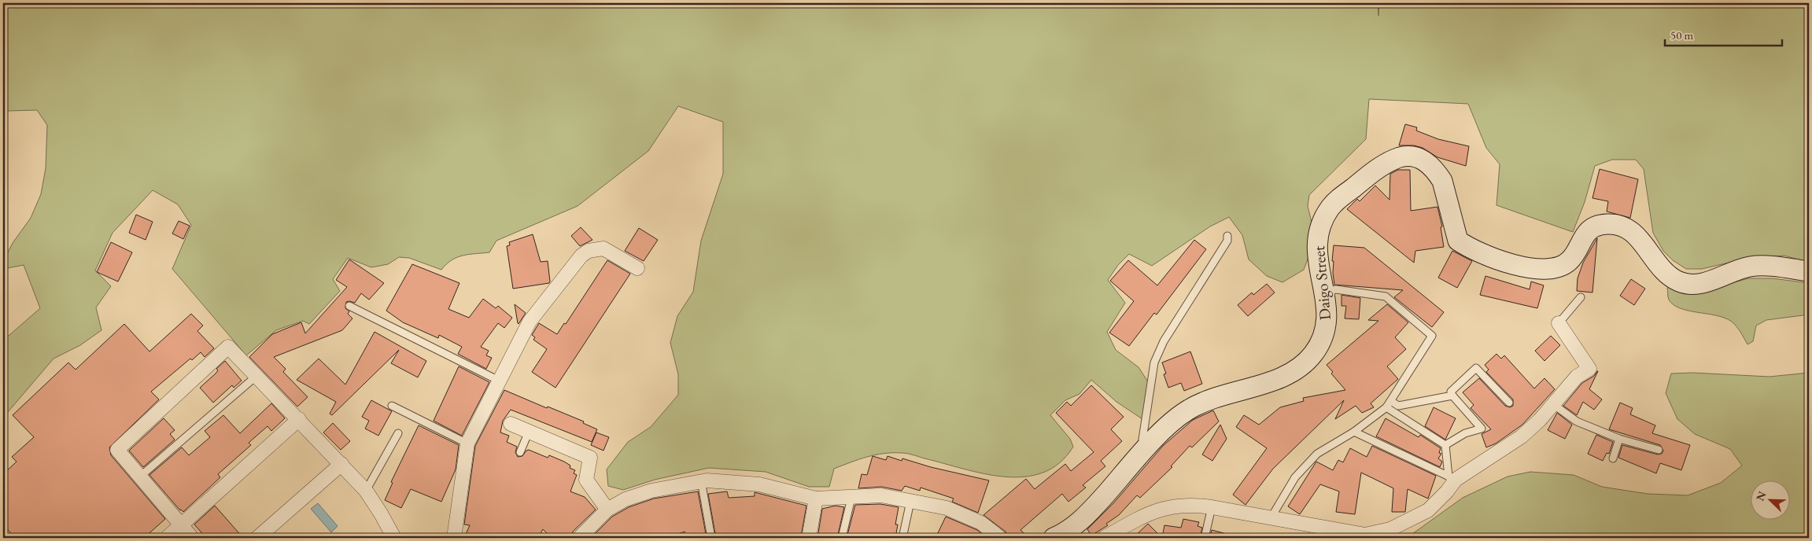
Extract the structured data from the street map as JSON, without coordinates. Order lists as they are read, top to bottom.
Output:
{
  "streets": {
    "main road": ["Daigo Street"]
  },
  "scale_bar": "50 m",
  "north": "top left"
}
